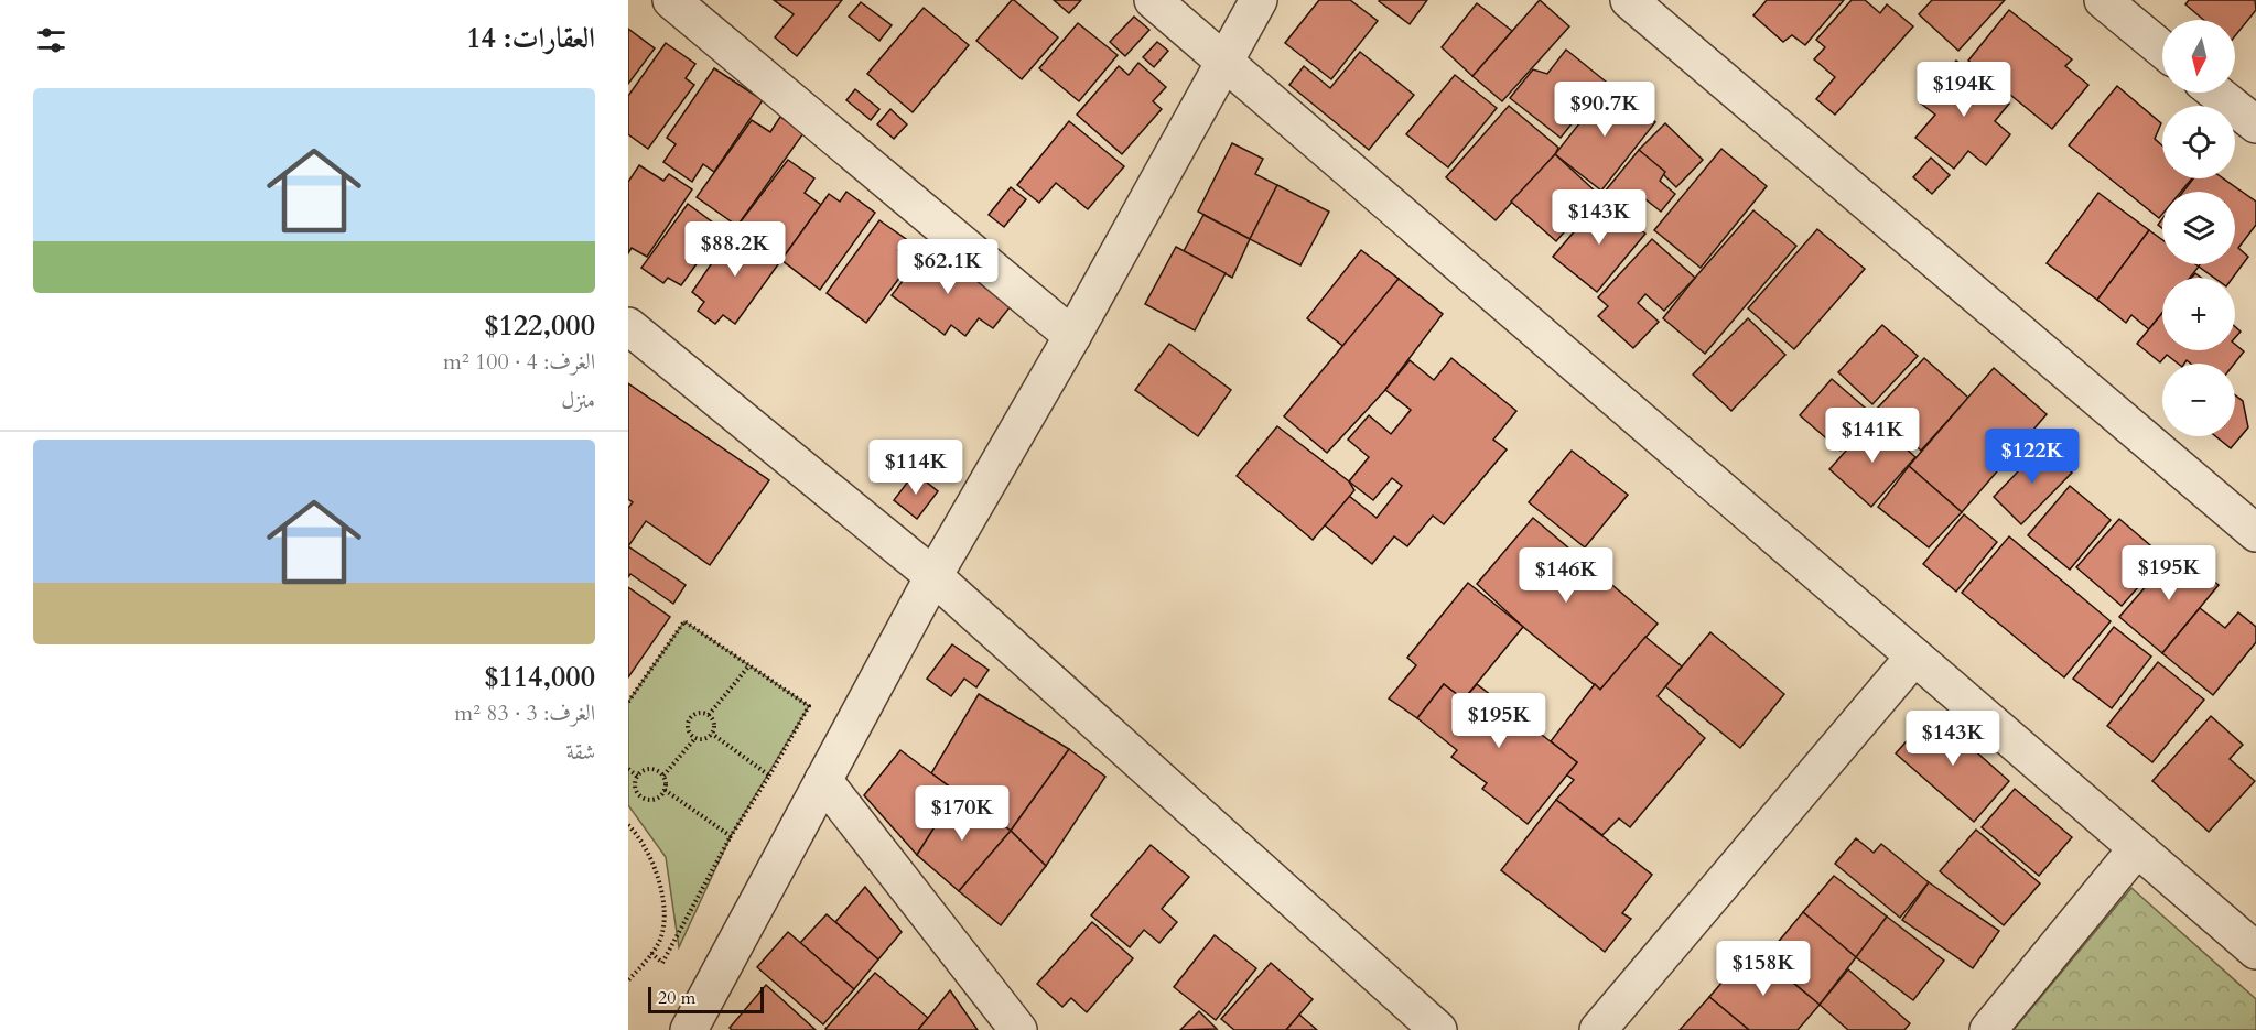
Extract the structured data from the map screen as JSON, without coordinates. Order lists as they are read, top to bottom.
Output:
{
  "scale_bar": "20 m",
  "north": "bottom",
  "page": {
    "heading": "العقارات: 14",
    "map_buttons": ["+", "−"],
    "price": [
      "$194K",
      "$90.7K",
      "$143K",
      "$88.2K",
      "$62.1K",
      "$141K",
      "$122K",
      "$114K",
      "$195K",
      "$146K",
      "$195K",
      "$143K",
      "$170K",
      "$158K"
    ],
    "list": [
      {
        "name": "$122,000",
        "note": "الغرف: 4 · 100 m² · منزل"
      },
      {
        "name": "$114,000",
        "note": "الغرف: 3 · 83 m² · شقة"
      }
    ],
    "scale": "20 m"
  }
}
